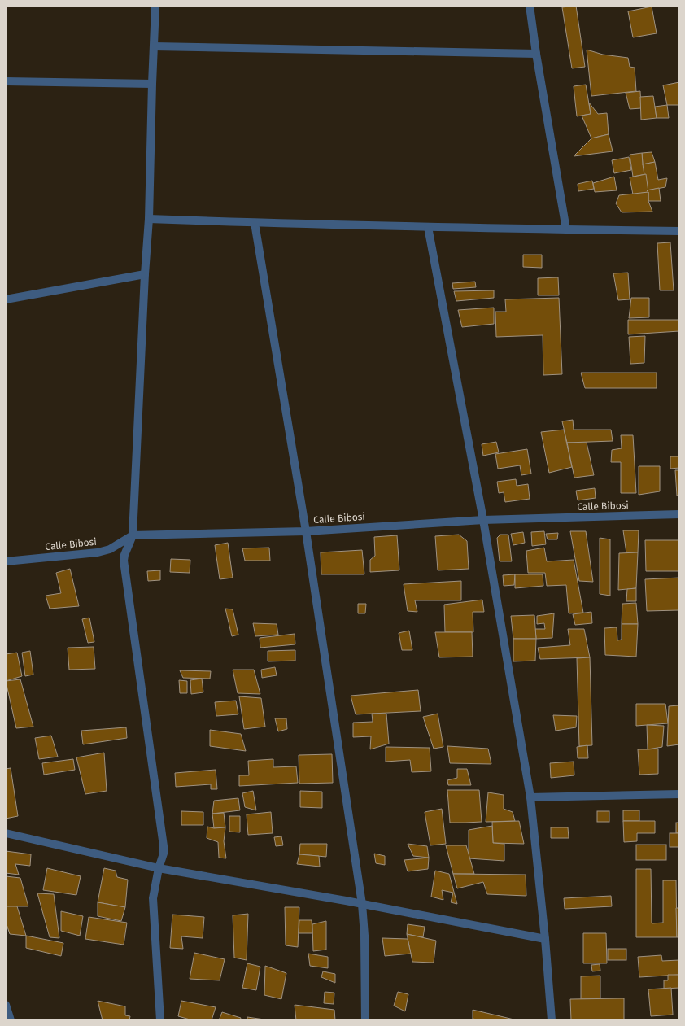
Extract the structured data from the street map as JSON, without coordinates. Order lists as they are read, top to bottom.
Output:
{
  "streets": {
    "street": ["Calle Bibosi"]
  }
}
